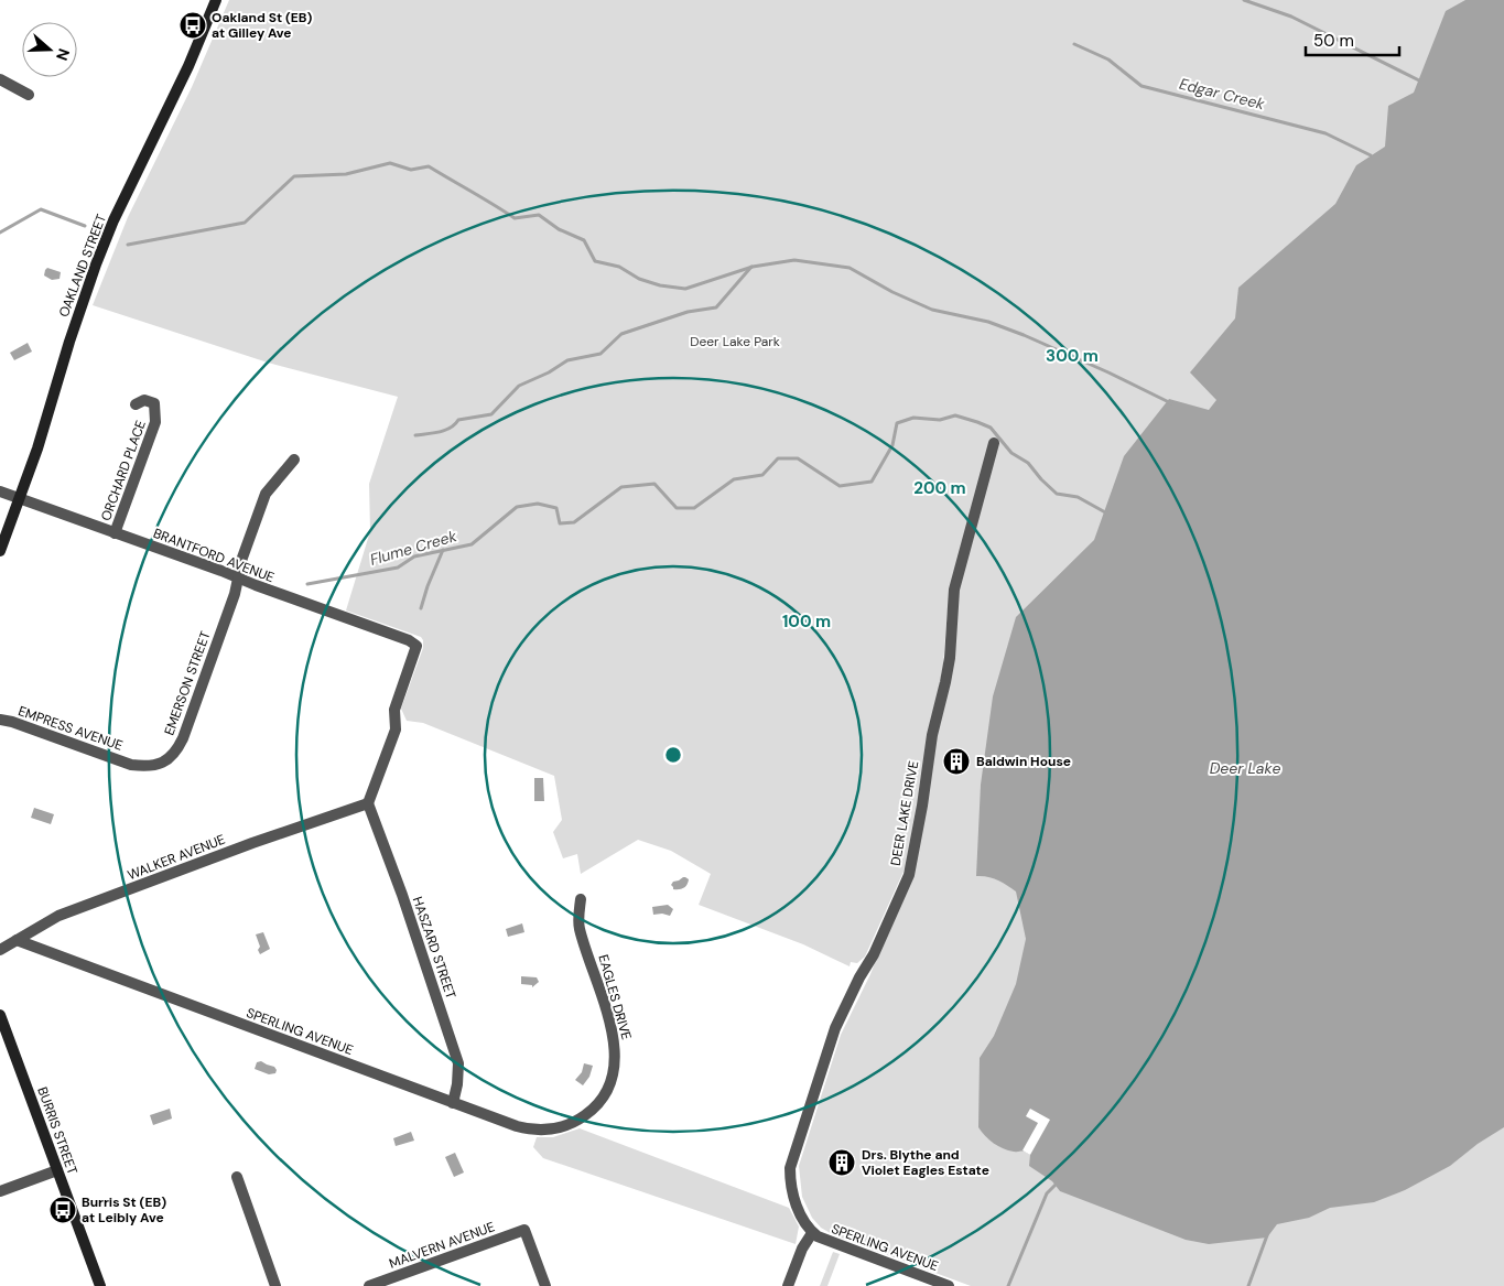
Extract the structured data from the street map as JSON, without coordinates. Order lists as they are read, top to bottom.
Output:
{
  "streets": {
    "street": [
      "OAKLAND STREET",
      "ORCHARD PLACE",
      "BRANTFORD AVENUE",
      "EMERSON STREET",
      "EMPRESS AVENUE",
      "DEER LAKE DRIVE",
      "WALKER AVENUE",
      "HASZARD STREET",
      "EAGLES DRIVE",
      "SPERLING AVENUE",
      "BURRIS STREET",
      "MALVERN AVENUE"
    ]
  },
  "crossings": [
    ["OAKLAND STREET", "BRANTFORD AVENUE"],
    ["ORCHARD PLACE", "BRANTFORD AVENUE"],
    ["BRANTFORD AVENUE", "EMERSON STREET"],
    ["BRANTFORD AVENUE", "WALKER AVENUE"],
    ["BRANTFORD AVENUE", "HASZARD STREET"],
    ["EMERSON STREET", "EMPRESS AVENUE"],
    ["DEER LAKE DRIVE", "SPERLING AVENUE"],
    ["WALKER AVENUE", "HASZARD STREET"],
    ["WALKER AVENUE", "SPERLING AVENUE"],
    ["HASZARD STREET", "SPERLING AVENUE"],
    ["EAGLES DRIVE", "SPERLING AVENUE"]
  ],
  "water": ["Edgar Creek", "Flume Creek", "Deer Lake"],
  "parks": ["Deer Lake Park"],
  "places": {
    "bus stop": ["Oakland St (EB) at Gilley Ave", "Burris St (EB) at Leibly Ave"],
    "building": ["Baldwin House", "Drs. Blythe and Violet Eagles Estate"]
  },
  "scale_bar": "50 m",
  "north": "right",
  "rings": ["300 m", "200 m", "100 m"]
}
